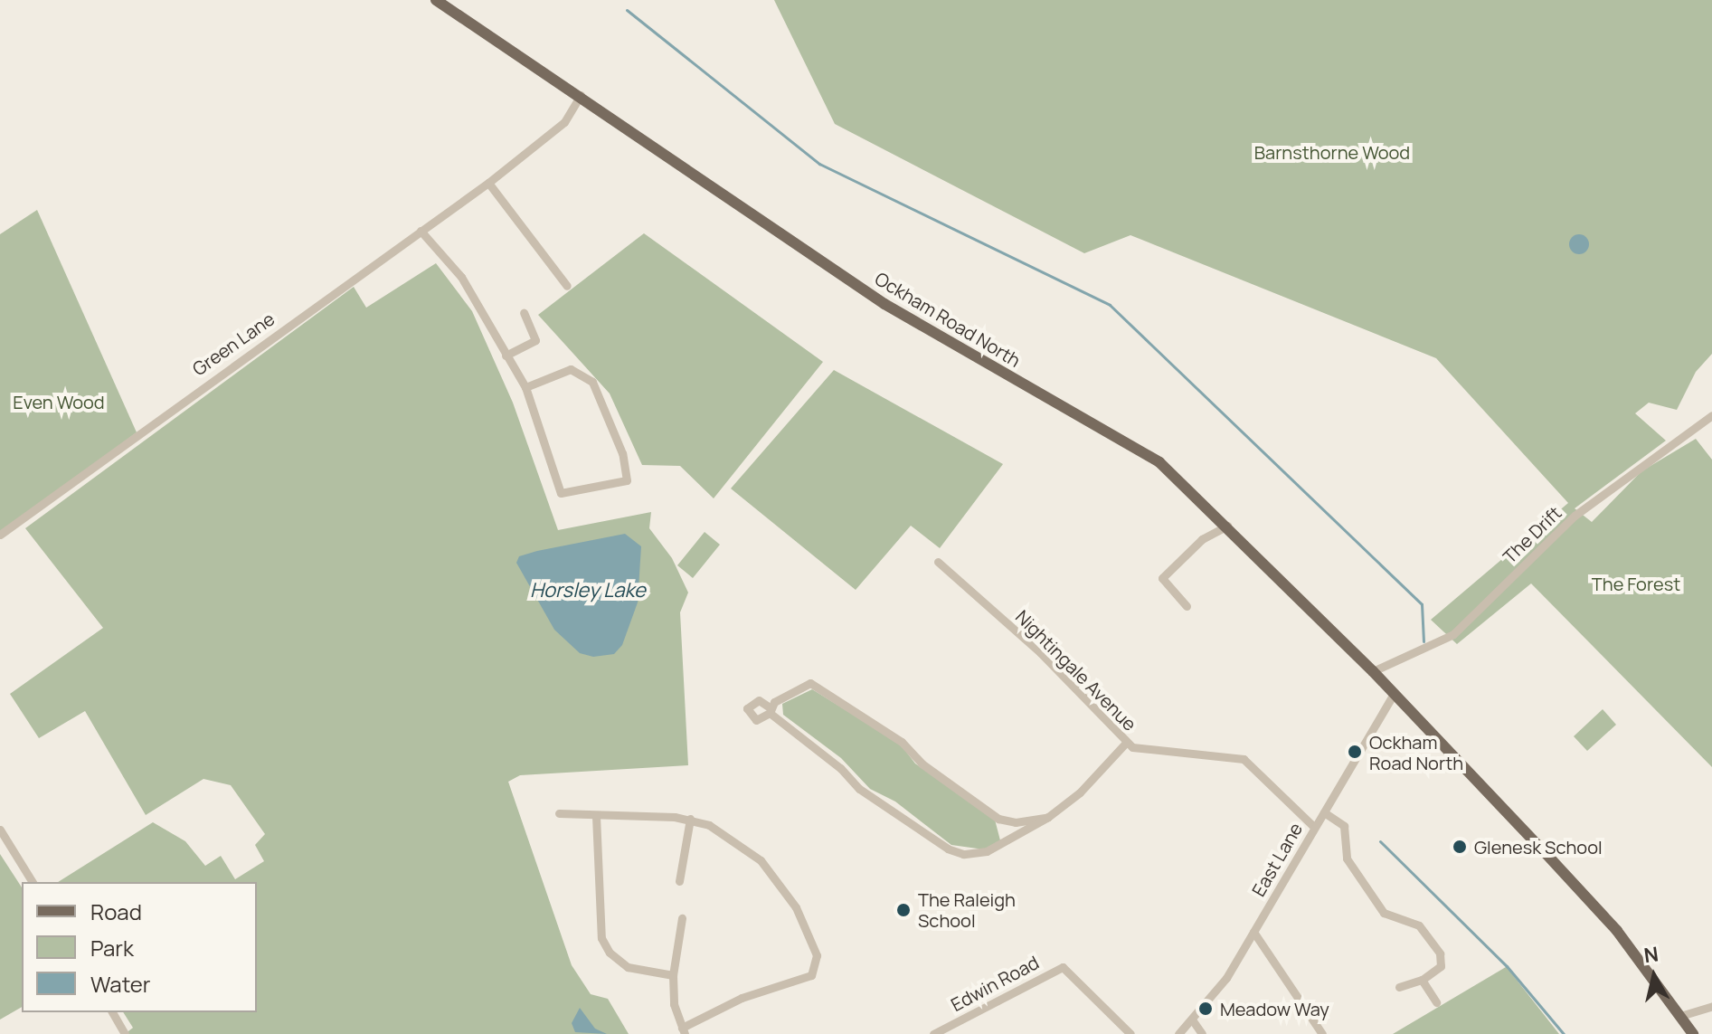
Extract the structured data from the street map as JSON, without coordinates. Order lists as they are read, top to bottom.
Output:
{
  "streets": {
    "main road": ["Ockham Road North"],
    "street": [
      "Green Lane",
      "The Drift",
      "Nightingale Avenue",
      "East Lane",
      "Edwin Road"
    ]
  },
  "crossings": [
    ["Ockham Road North", "Green Lane"],
    ["Ockham Road North", "The Drift"],
    ["Ockham Road North", "East Lane"],
    ["Nightingale Avenue", "East Lane"]
  ],
  "water": ["Horsley Lake"],
  "parks": ["Barnsthorne Wood", "Even Wood", "The Forest"],
  "places": [
    "Ockham Road North",
    "Glenesk School",
    "The Raleigh School",
    "Meadow Way"
  ],
  "legend": ["Road", "Park", "Water"],
  "north": "top"
}
